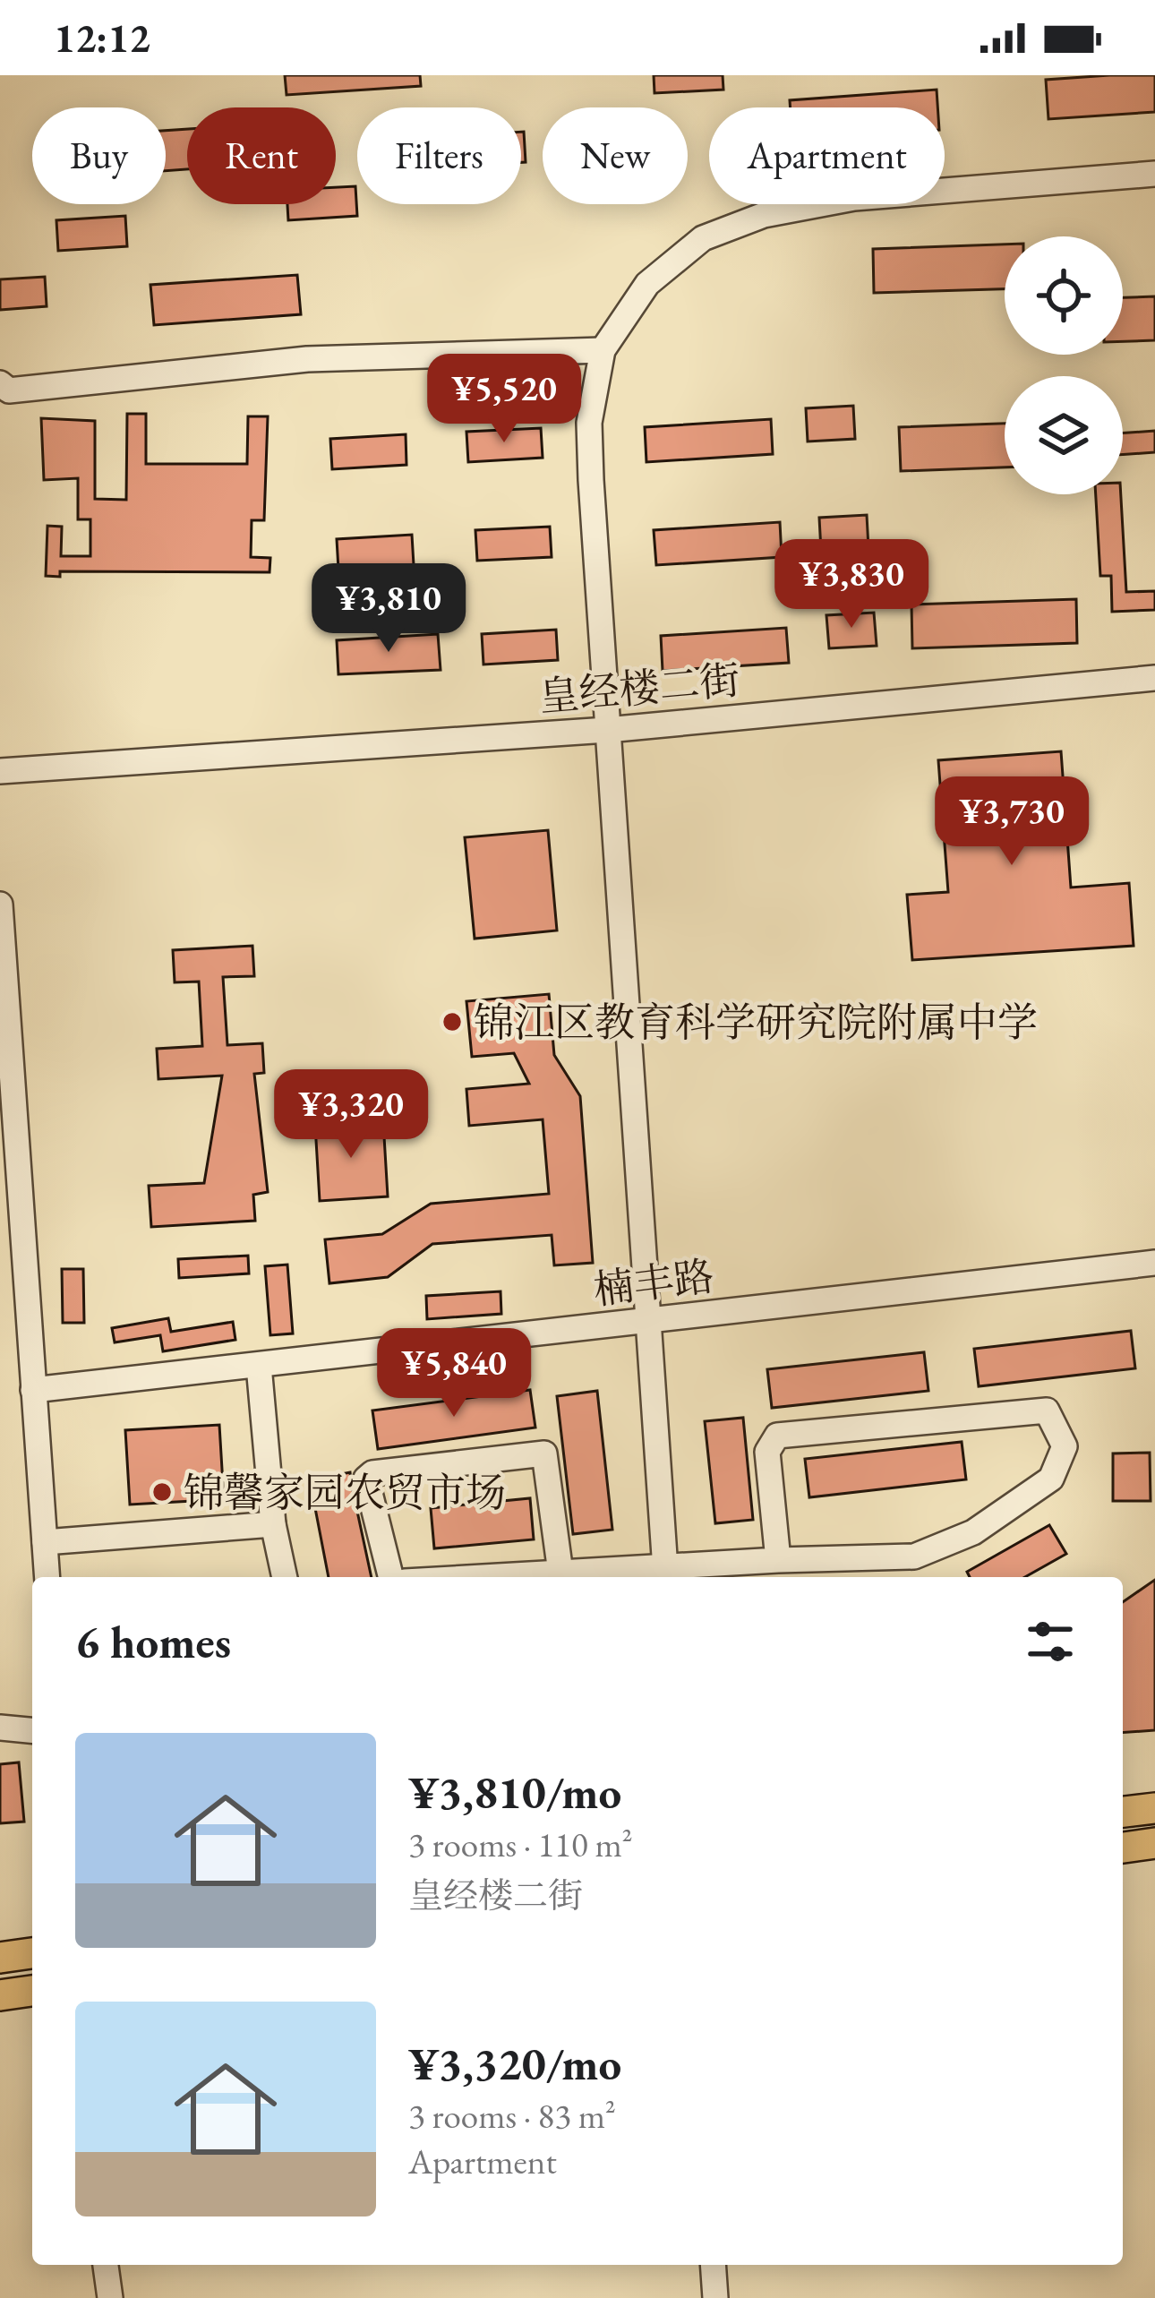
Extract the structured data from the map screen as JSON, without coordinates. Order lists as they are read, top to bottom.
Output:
{
  "streets": {
    "street": ["皇经楼二街", "楠丰路"]
  },
  "places": ["锦江区教育科学研究院附属中学", "锦馨家园农贸市场"],
  "page": {
    "status": "12:12",
    "chip": [
      "Buy",
      "Rent",
      "Filters",
      "New",
      "Apartment"
    ],
    "price": [
      "¥5,520",
      "¥3,830",
      "¥3,810",
      "¥3,730",
      "¥3,320",
      "¥5,840"
    ],
    "heading": "6 homes",
    "list": [
      {
        "name": "¥3,810/mo",
        "note": "3 rooms · 110 m² · 皇经楼二街"
      },
      {
        "name": "¥3,320/mo",
        "note": "3 rooms · 83 m² · Apartment"
      }
    ]
  }
}
